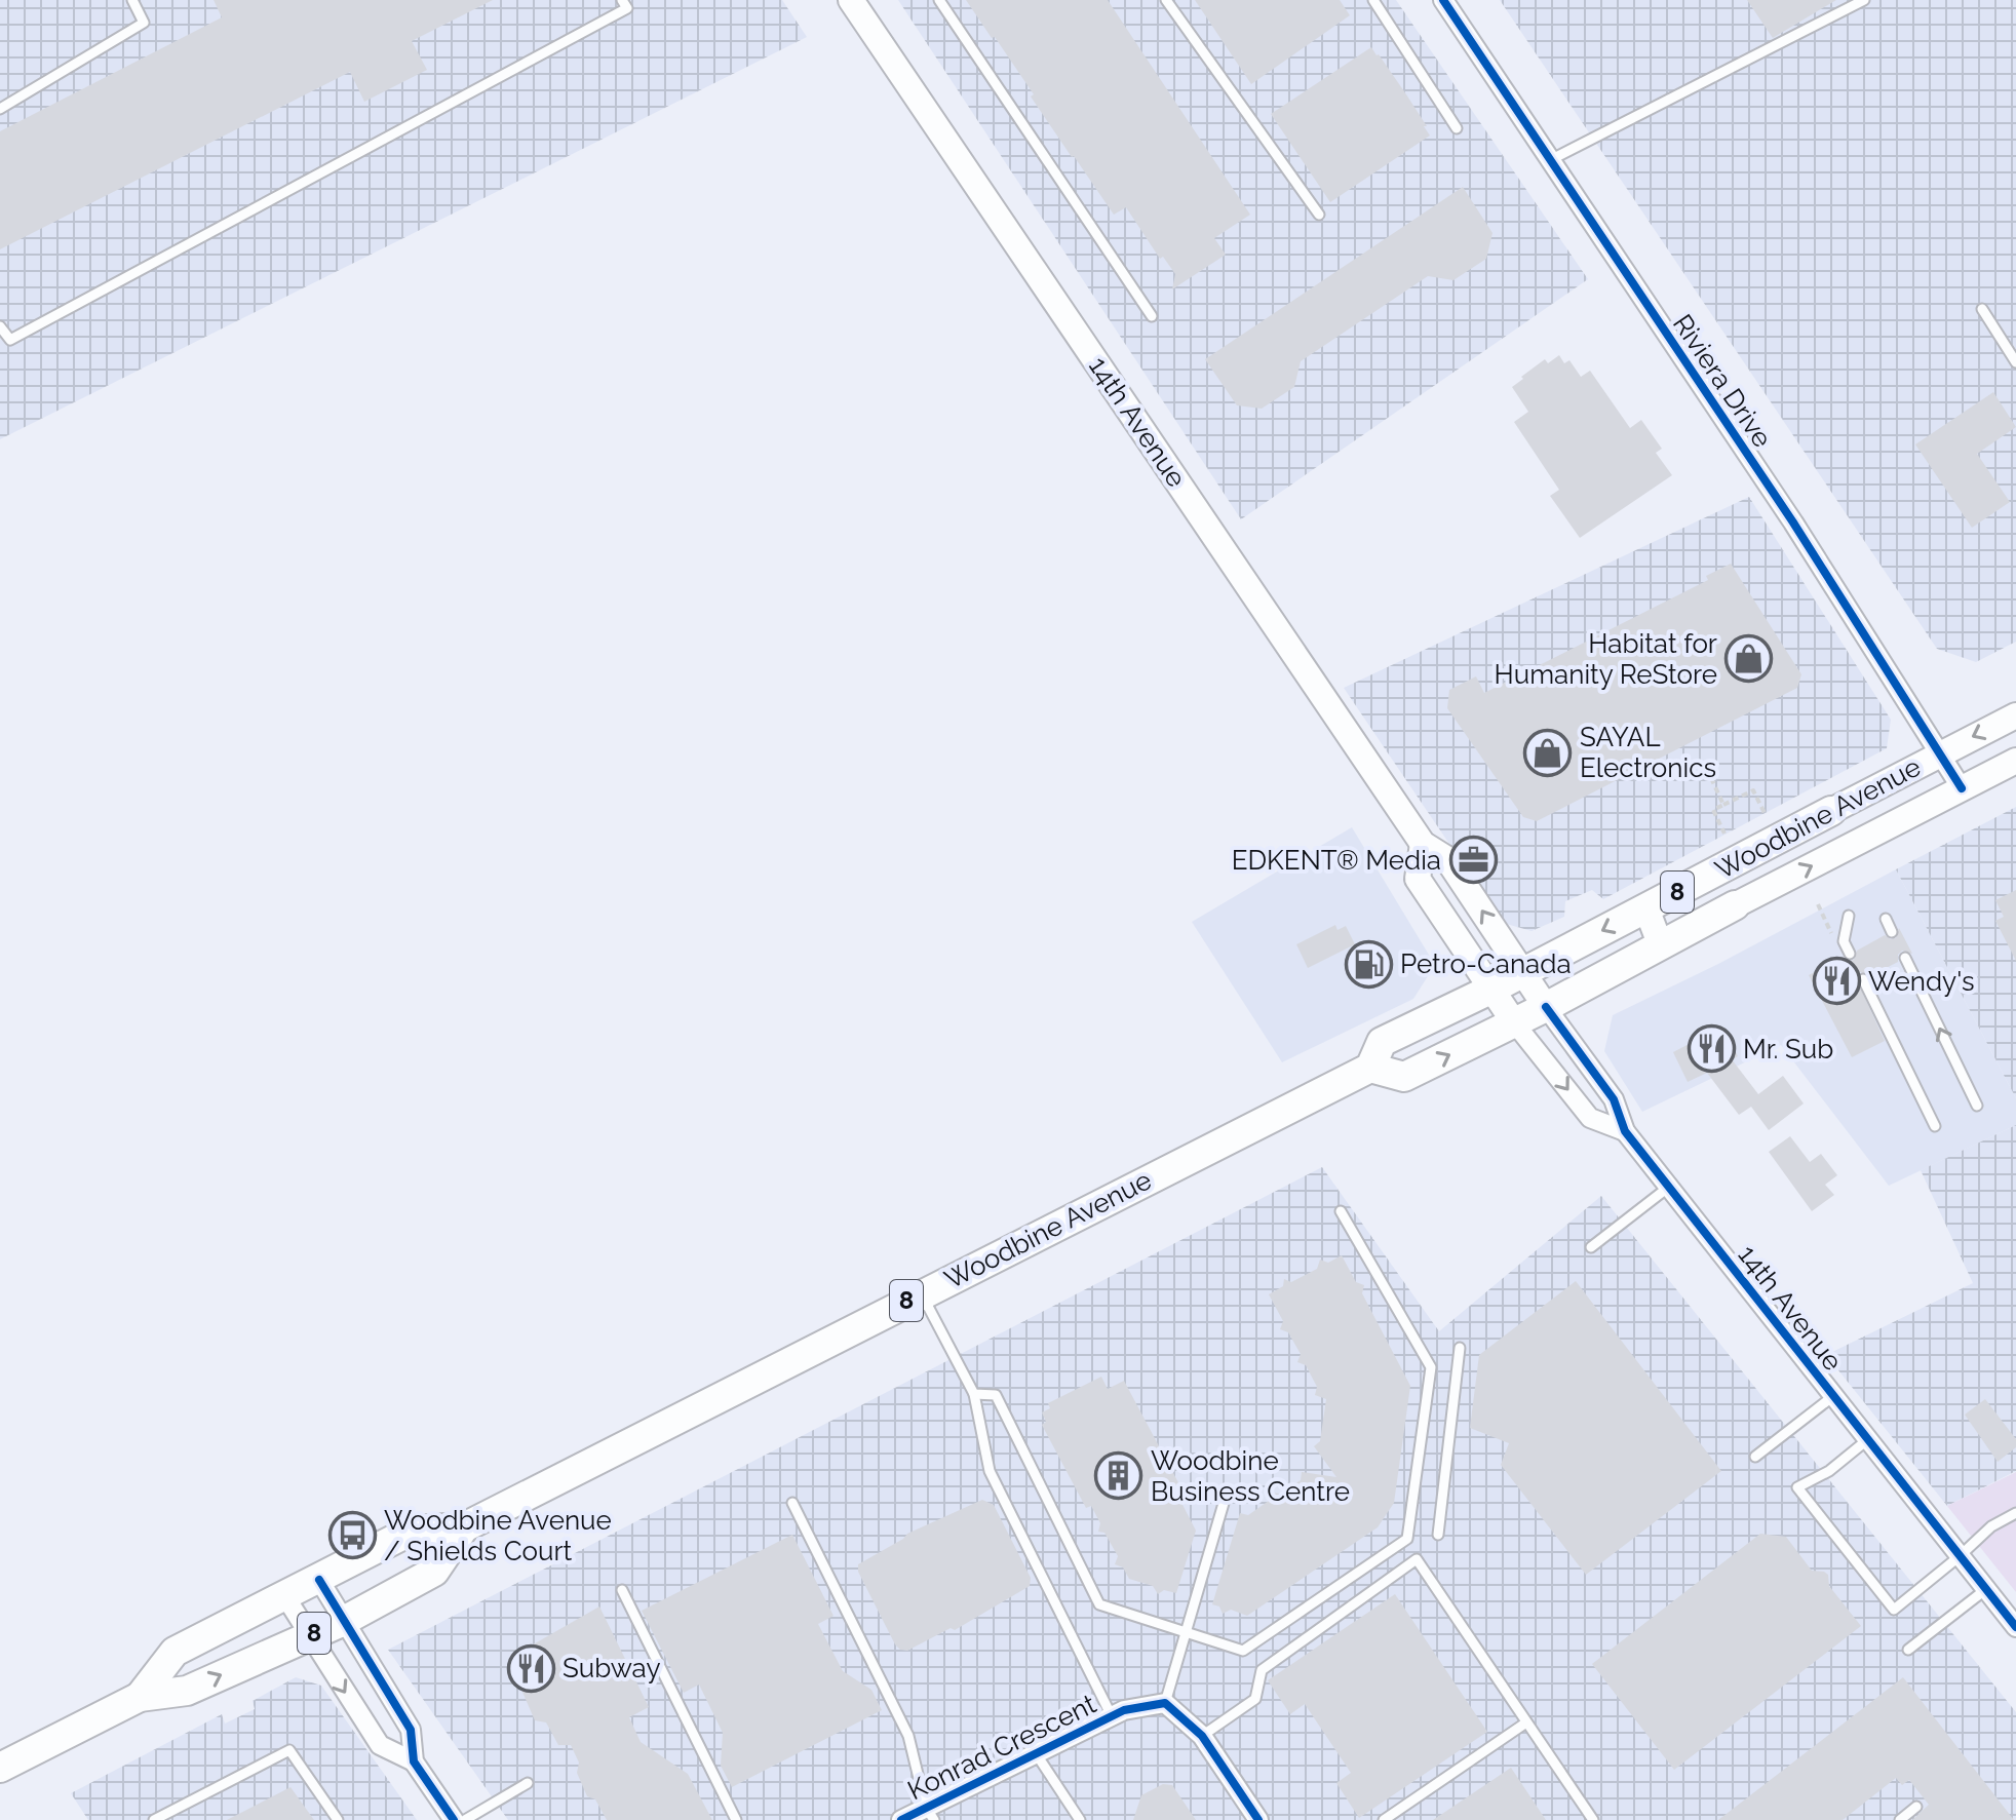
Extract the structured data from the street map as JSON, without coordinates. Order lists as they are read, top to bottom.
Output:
{
  "streets": {
    "main road": ["14th Avenue", "Woodbine Avenue", "8"],
    "street": ["Riviera Drive", "Konrad Crescent"]
  },
  "crossings": [
    ["Riviera Drive", "Woodbine Avenue"],
    ["14th Avenue", "Woodbine Avenue"]
  ],
  "places": {
    "shop": ["Habitat for Humanity ReStore", "SAYAL Electronics"],
    "office": ["EDKENT® Media"],
    "fuel station": ["Petro-Canada"],
    "restaurant": ["Wendy's", "Mr. Sub", "Subway"],
    "building": ["Woodbine Business Centre"],
    "bus stop": ["Woodbine Avenue / Shields Court"]
  }
}
